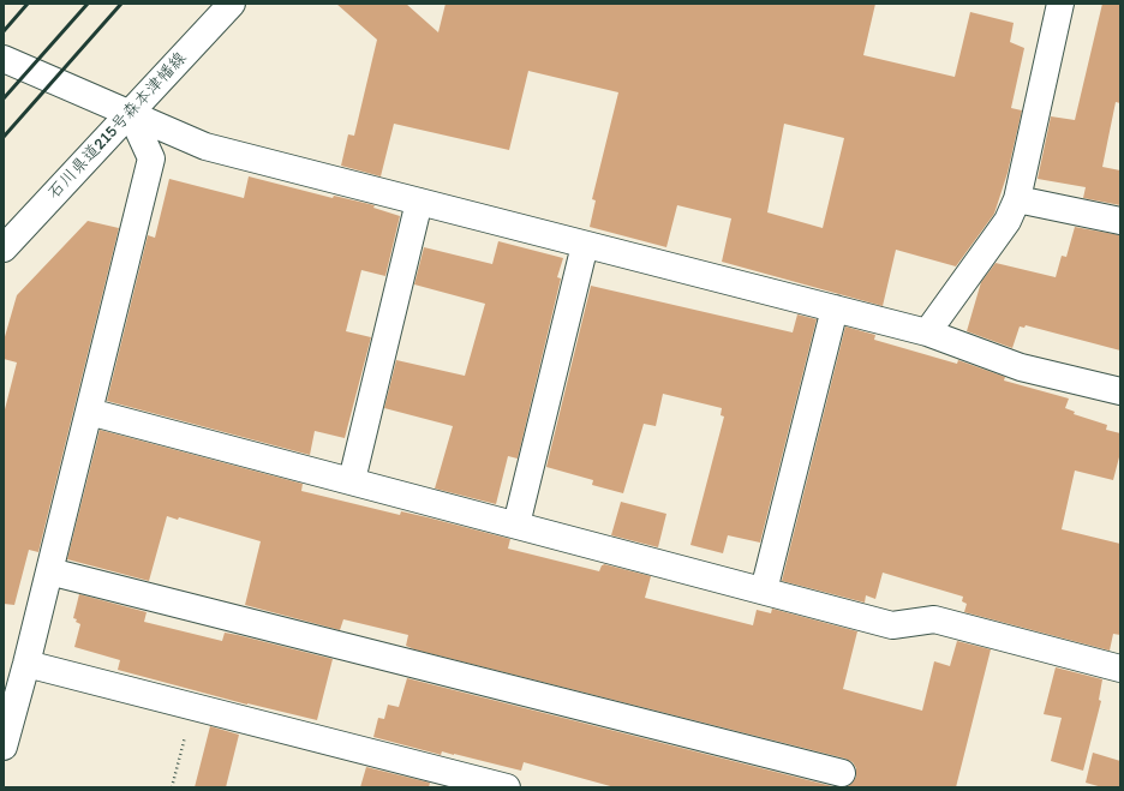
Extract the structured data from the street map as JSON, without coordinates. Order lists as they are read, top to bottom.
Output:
{
  "streets": {
    "street": ["石川県道215号森本津幡線"]
  }
}
